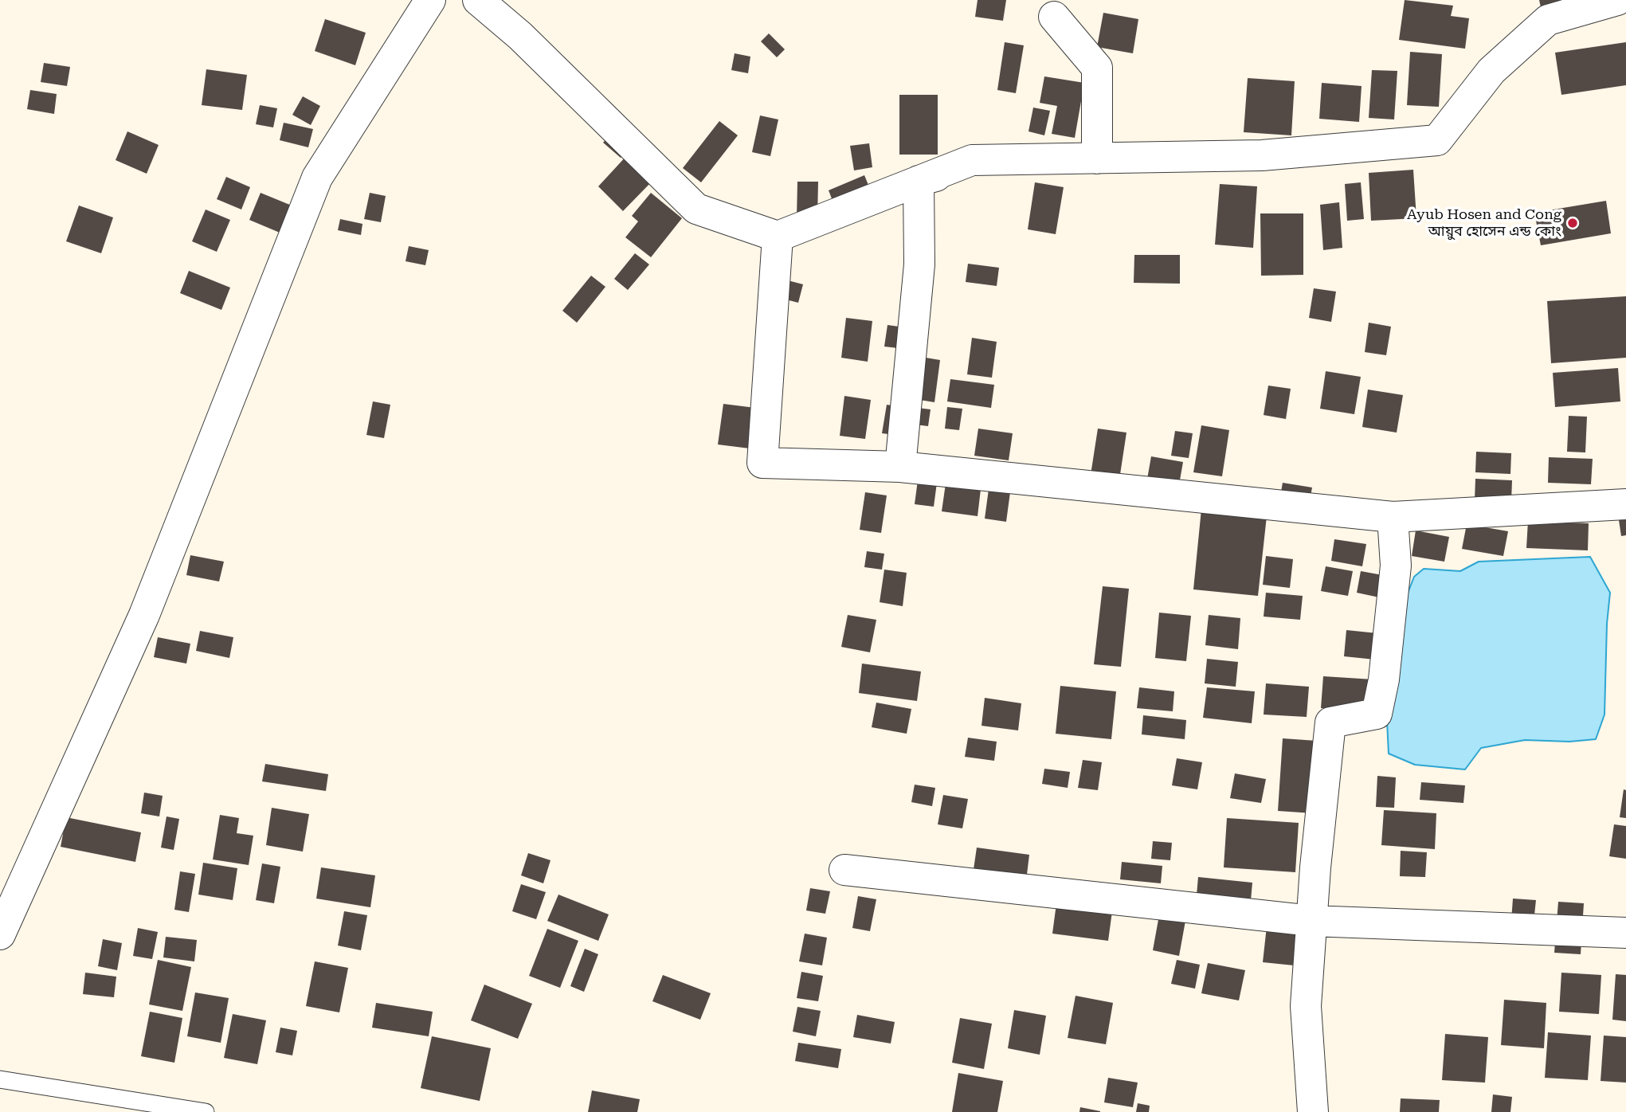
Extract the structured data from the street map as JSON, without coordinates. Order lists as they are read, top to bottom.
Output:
{
  "places": ["Ayub Hosen and Cong আয়ুব হোসেন এন্ড কোং"]
}
